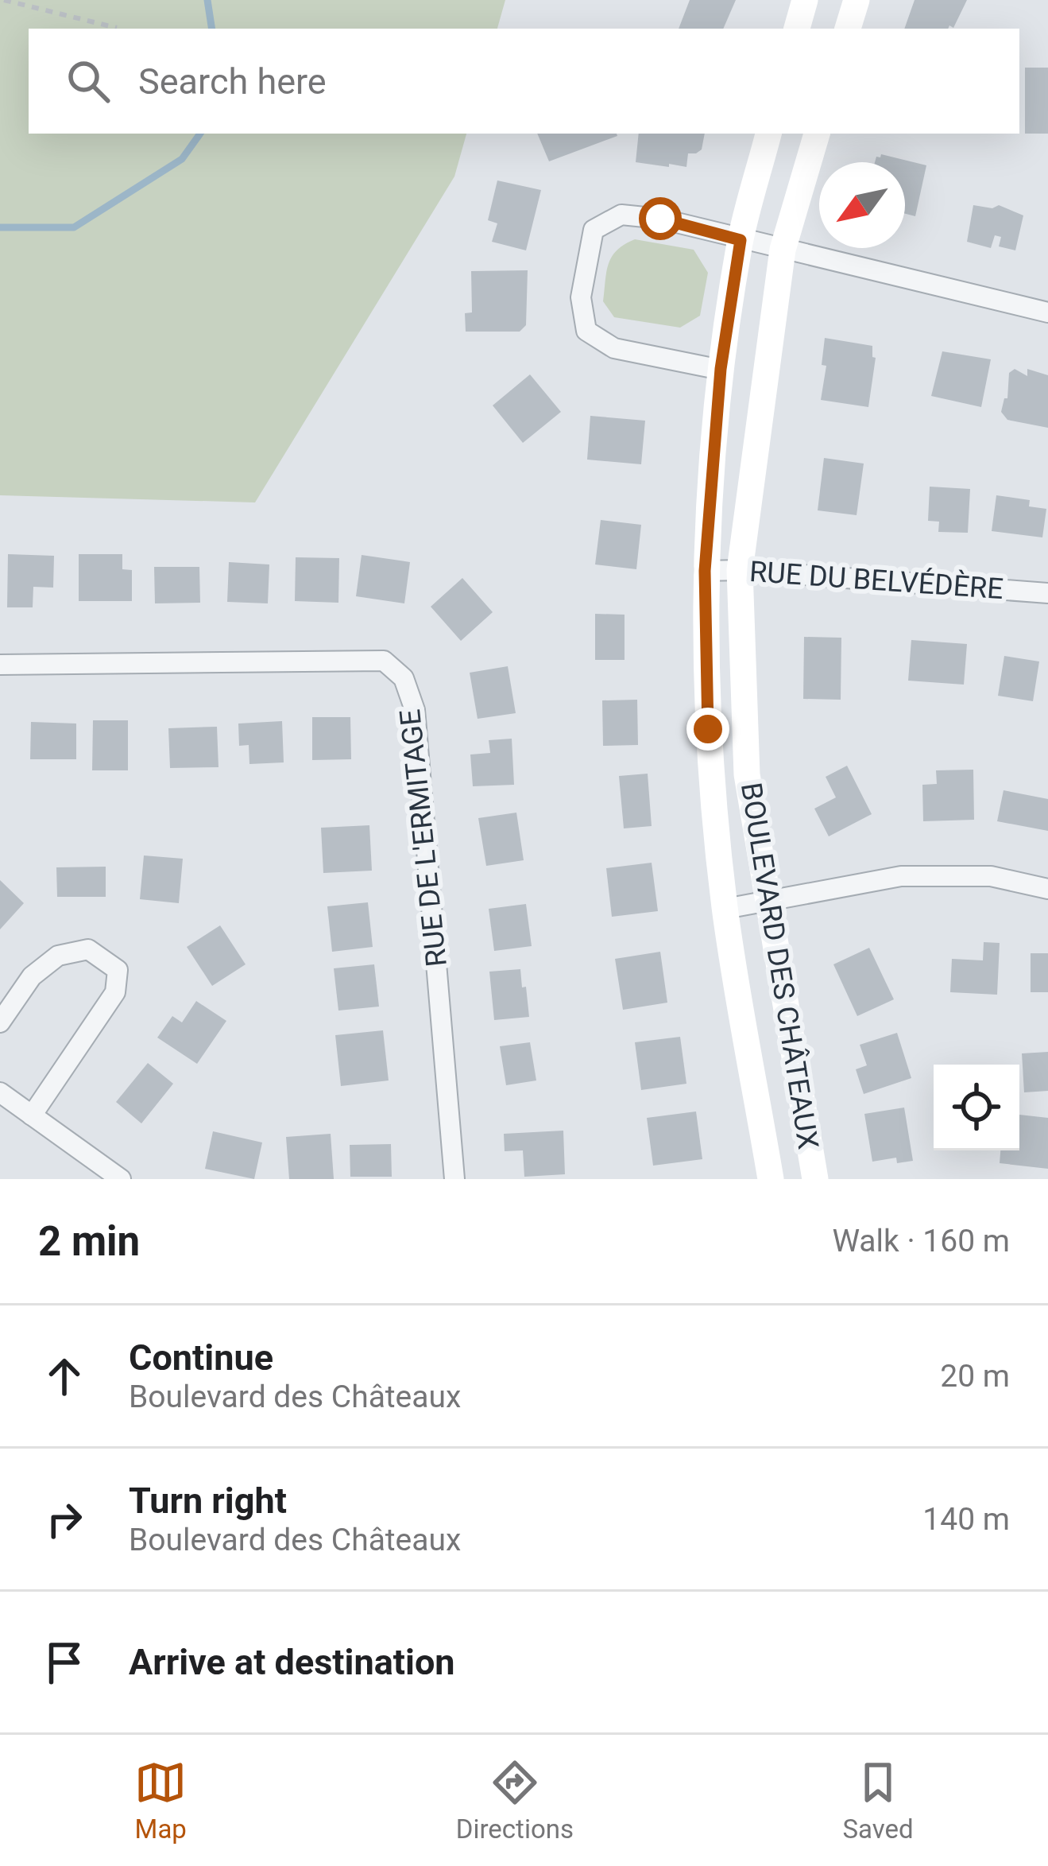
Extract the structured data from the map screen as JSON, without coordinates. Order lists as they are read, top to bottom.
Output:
{
  "streets": {
    "street": ["RUE DU BELVÉDÈRE", "RUE DE L'ERMITAGE", "BOULEVARD DES CHÂTEAUX"]
  },
  "crossings": [
    ["RUE DU BELVÉDÈRE", "BOULEVARD DES CHÂTEAUX"]
  ],
  "north": "bottom left",
  "page": {
    "search": "Search here",
    "heading": ["2 min", "Walk · 160 m"],
    "list": [
      ["Continue", "Boulevard des Châteaux", "20 m"],
      ["Turn right", "Boulevard des Châteaux", "140 m"],
      "Arrive at destination"
    ],
    "nav": ["Map", "Directions", "Saved"]
  }
}
